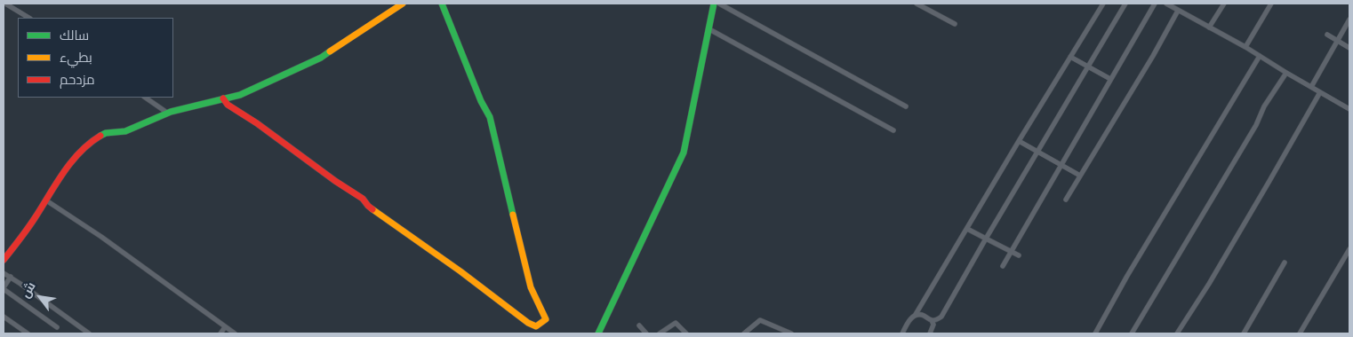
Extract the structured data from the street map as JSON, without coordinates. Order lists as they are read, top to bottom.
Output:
{
  "legend": ["سالك", "بطيء", "مزدحم"],
  "north": "top left"
}
